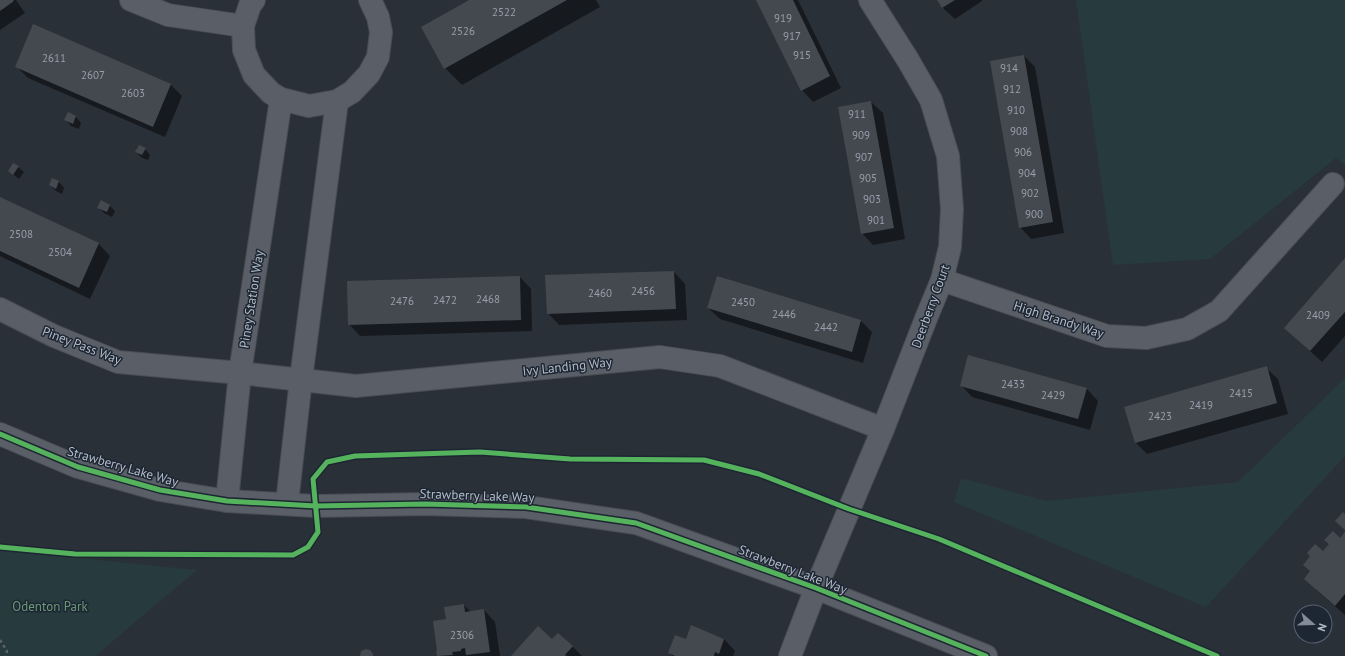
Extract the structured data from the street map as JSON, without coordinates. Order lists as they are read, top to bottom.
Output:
{
  "streets": {
    "street": [
      "Piney Station Way",
      "Deerberry Court",
      "High Brandy Way",
      "Piney Pass Way",
      "Ivy Landing Way",
      "Strawberry Lake Way"
    ]
  },
  "crossings": [
    ["Piney Station Way", "Piney Pass Way"],
    ["Piney Station Way", "Ivy Landing Way"],
    ["Piney Station Way", "Strawberry Lake Way"],
    ["Deerberry Court", "High Brandy Way"],
    ["Deerberry Court", "Ivy Landing Way"],
    ["Deerberry Court", "Strawberry Lake Way"],
    ["Piney Pass Way", "Ivy Landing Way"]
  ],
  "parks": ["Odenton Park"],
  "house_numbers": [
    "2522",
    "919",
    "2526",
    "917",
    "915",
    "2611",
    "914",
    "2607",
    "912",
    "2603",
    "910",
    "911",
    "908",
    "909",
    "906",
    "907",
    "904",
    "905",
    "902",
    "903",
    "900",
    "901",
    "2508",
    "2504",
    "2456",
    "2460",
    "2468",
    "2472",
    "2476",
    "2450",
    "2446",
    "2409",
    "2442",
    "2433",
    "2415",
    "2429",
    "2419",
    "2423",
    "2306"
  ],
  "north": "right"
}
